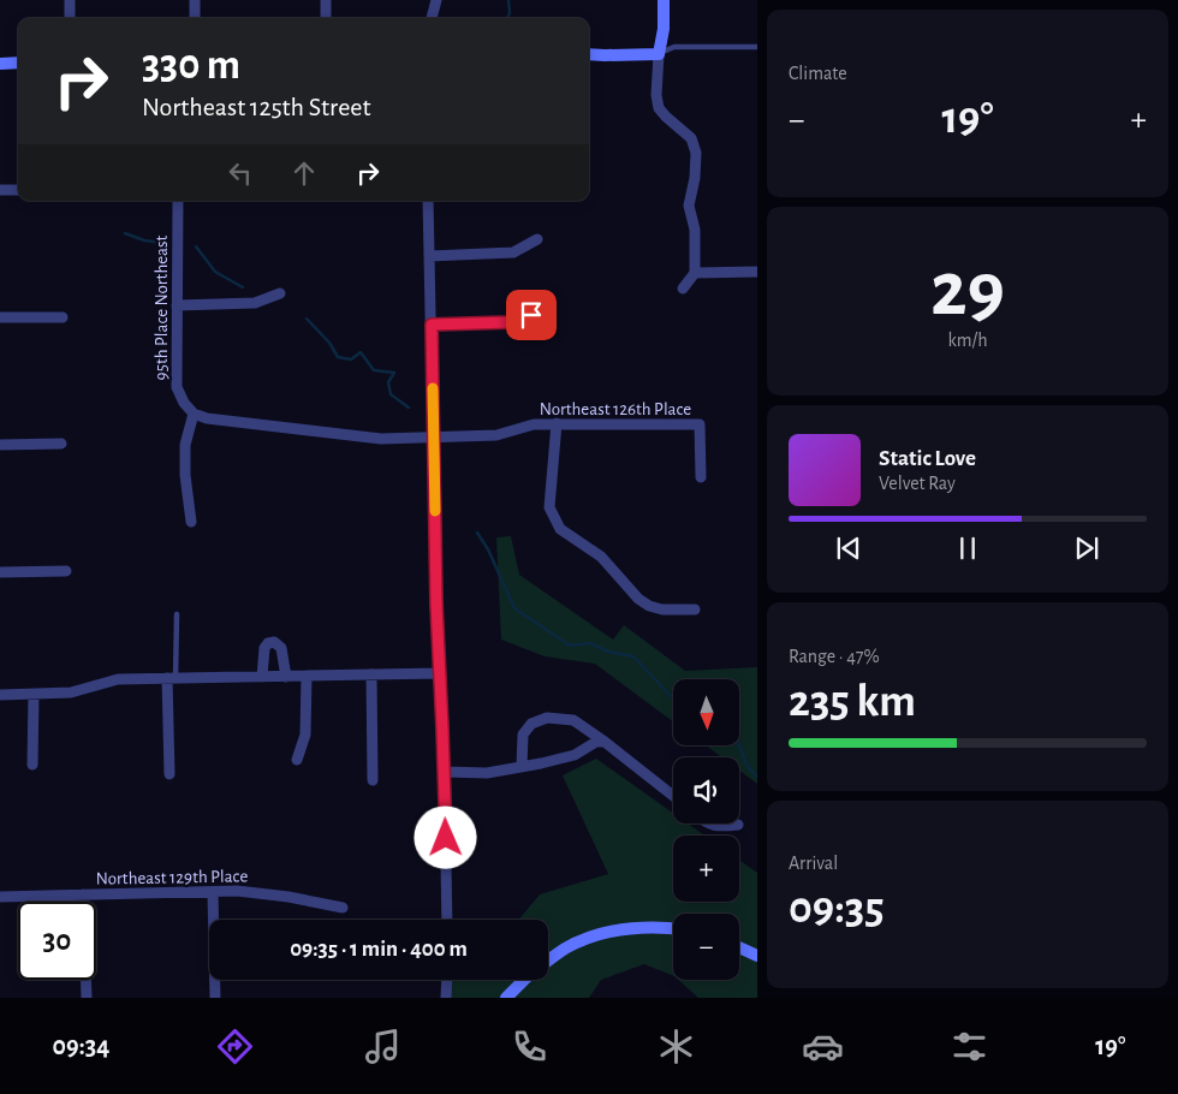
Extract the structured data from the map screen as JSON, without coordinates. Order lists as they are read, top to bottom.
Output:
{
  "streets": {
    "street": ["95th Place Northeast", "Northeast 126th Place", "Northeast 129th Place"]
  },
  "crossings": [
    ["95th Place Northeast", "Northeast 126th Place"]
  ],
  "north": "bottom",
  "page": {
    "tile": [
      "Climate",
      ["29", "km/h"],
      ["Range · 47%", "235 km"],
      ["Arrival", "09:35"]
    ],
    "turn": ["330 m", "Northeast 125th Street"],
    "heat": ["−", "19°", "+"],
    "song": ["Static Love", "Velvet Ray"],
    "map_buttons": ["+", "−"],
    "limit": "30",
    "trip": "09:35 · 1 min · 400 m",
    "tabs": ["09:34", "19°"]
  }
}
